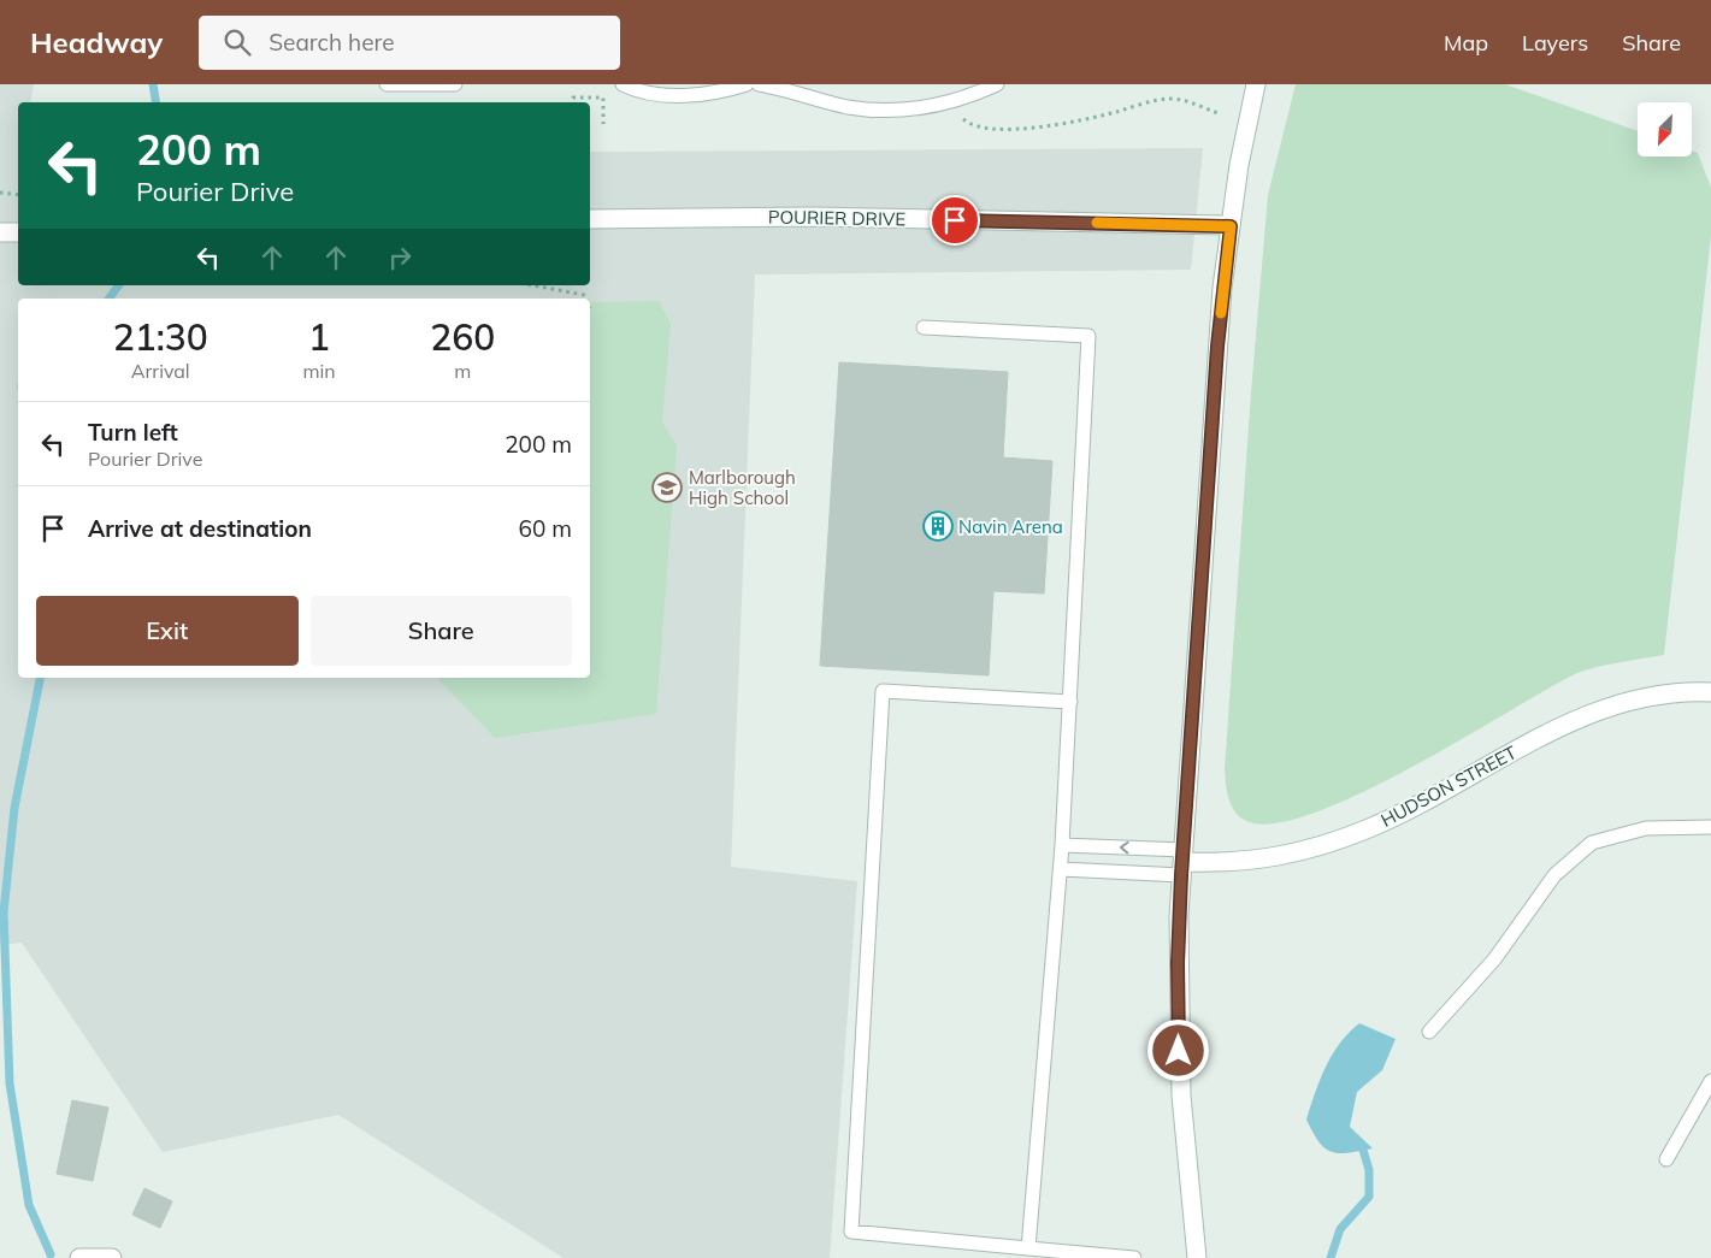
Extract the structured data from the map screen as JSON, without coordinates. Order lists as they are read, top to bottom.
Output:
{
  "streets": {
    "street": ["POURIER DRIVE", "HUDSON STREET"]
  },
  "places": {
    "school or university": ["Marlborough High School"],
    "building": ["Navin Arena"]
  },
  "north": "bottom left",
  "page": {
    "header": "Headway",
    "search": "Search here",
    "nav": ["Map", "Layers", "Share"],
    "turn": ["200 m", "Pourier Drive"],
    "eta": [
      "21:30",
      "Arrival",
      "1",
      "min",
      "260",
      "m"
    ],
    "list": [
      {
        "name": "Turn left",
        "note": "Pourier Drive",
        "value": "200 m"
      },
      {
        "name": "Arrive at destination",
        "value": "60 m"
      }
    ],
    "buttons": ["Exit", "Share"]
  }
}
